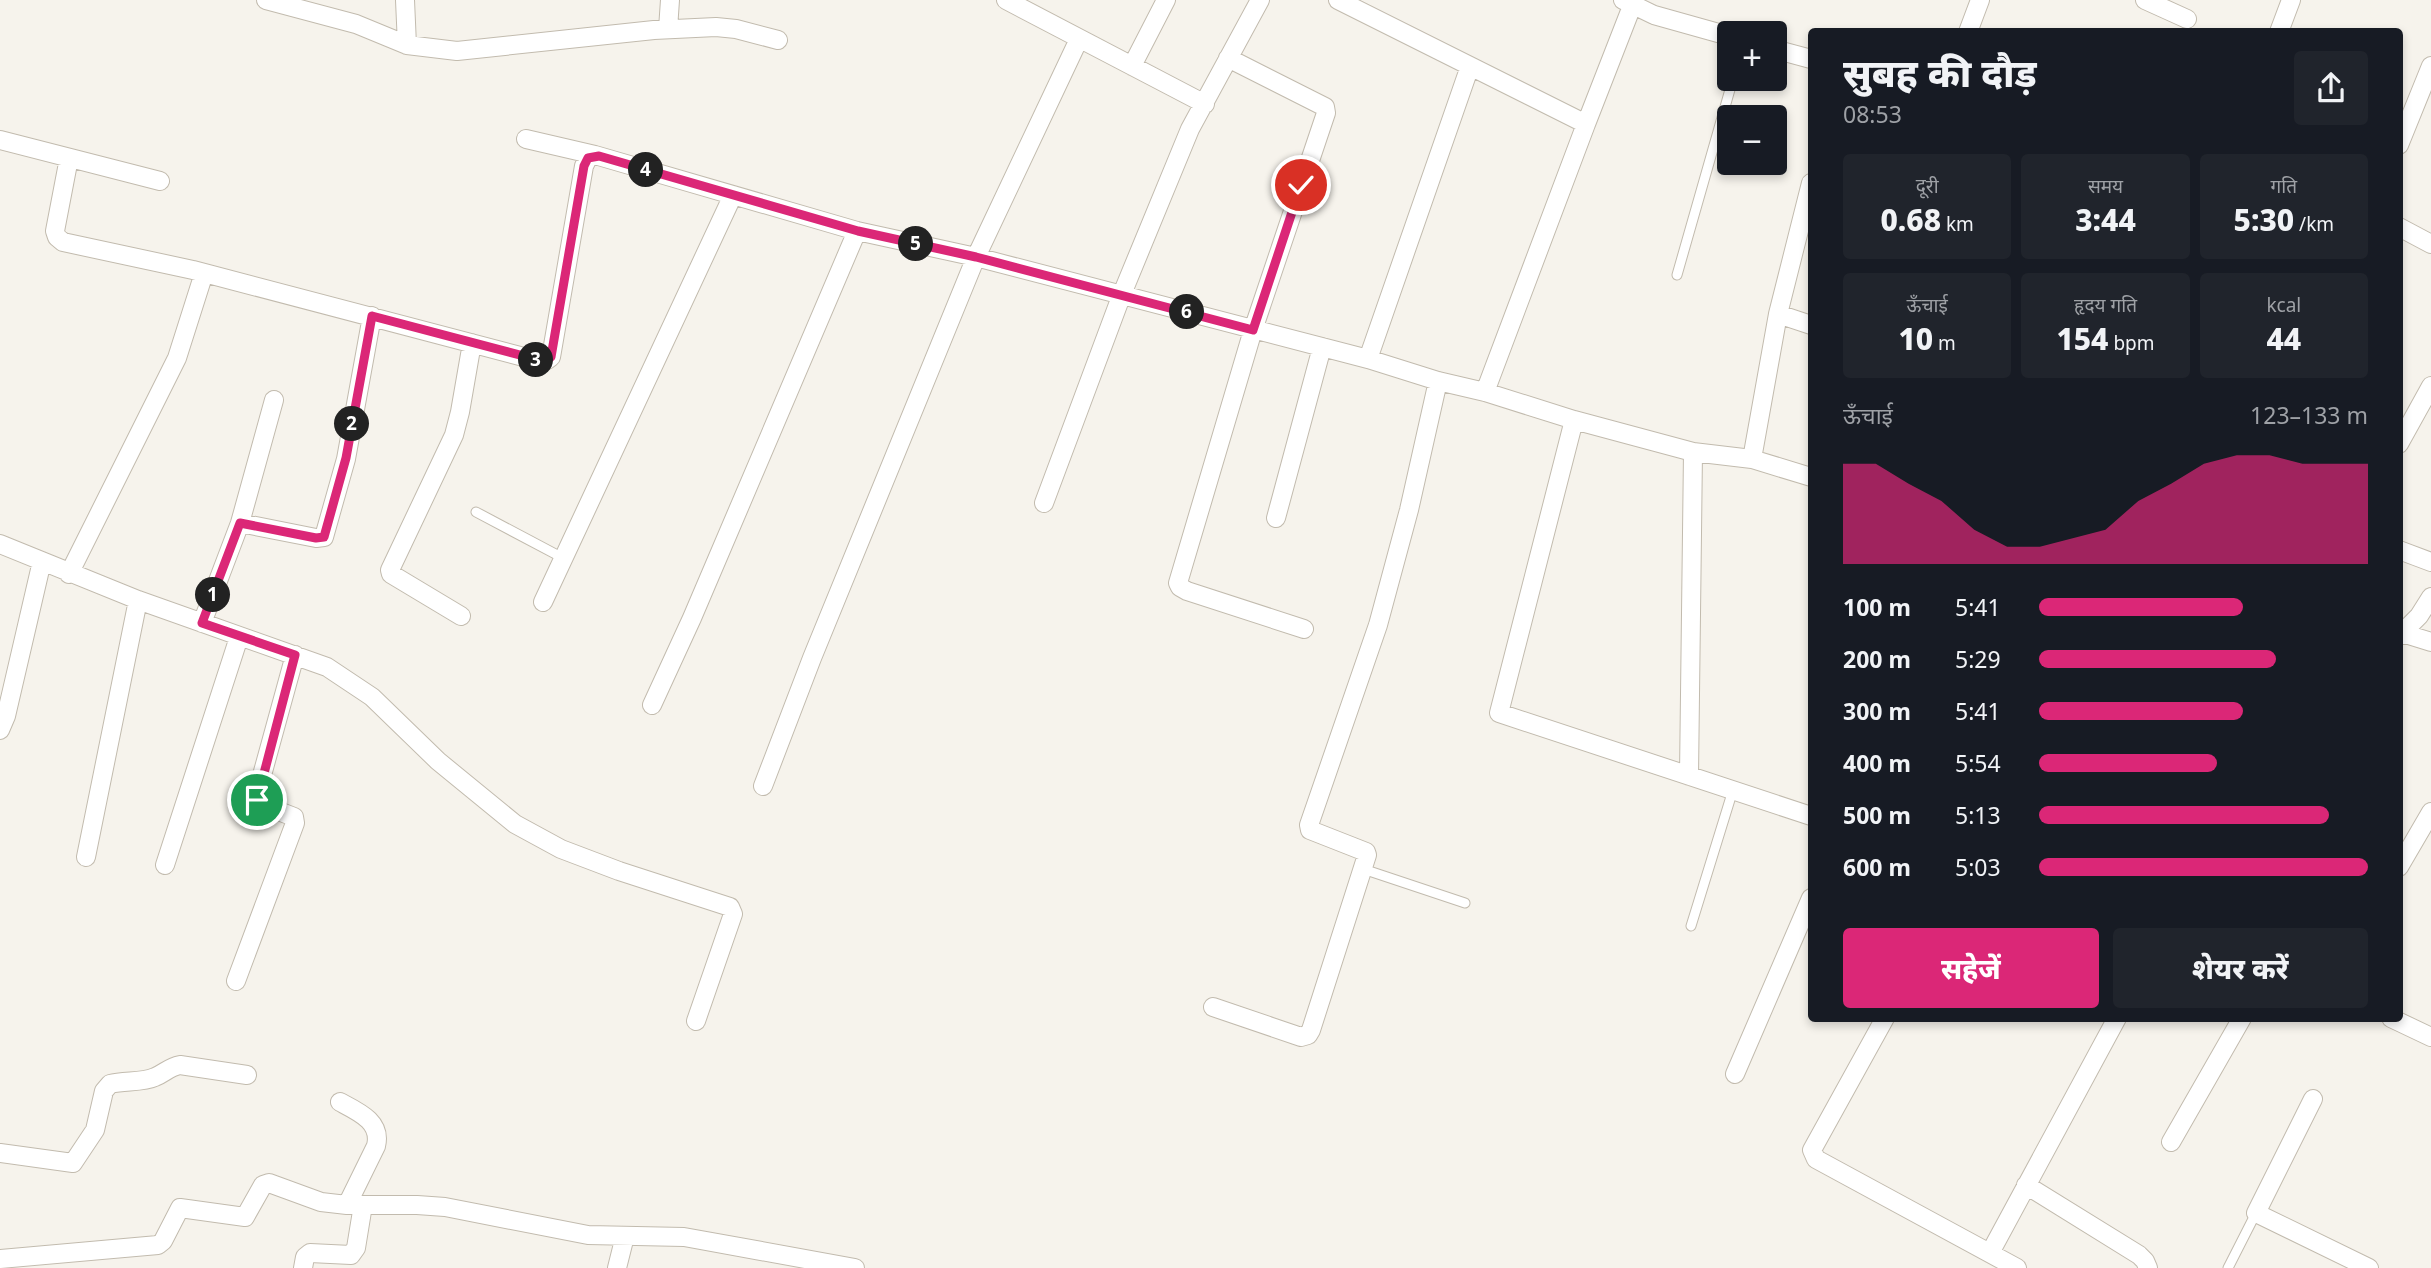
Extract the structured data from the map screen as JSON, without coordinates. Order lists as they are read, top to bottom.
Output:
{
  "page": {
    "map_buttons": ["+", "−"],
    "heading": ["सुबह की दौड़", "08:53"],
    "stats": [
      ["दूरी", "0.68 km"],
      ["समय", "3:44"],
      ["गति", "5:30 /km"],
      ["ऊँचाई", "10 m"],
      ["हृदय गति", "154 bpm"],
      ["kcal", "44"]
    ],
    "pins": [
      "4",
      "5",
      "6",
      "3",
      "2",
      "1"
    ],
    "chart": ["ऊँचाई", "123–133 m"],
    "list": [
      {
        "name": "100 m",
        "note": "5:41"
      },
      {
        "name": "200 m",
        "note": "5:29"
      },
      {
        "name": "300 m",
        "note": "5:41"
      },
      {
        "name": "400 m",
        "note": "5:54"
      },
      {
        "name": "500 m",
        "note": "5:13"
      },
      {
        "name": "600 m",
        "note": "5:03"
      }
    ],
    "buttons": ["सहेजें", "शेयर करें"]
  }
}
